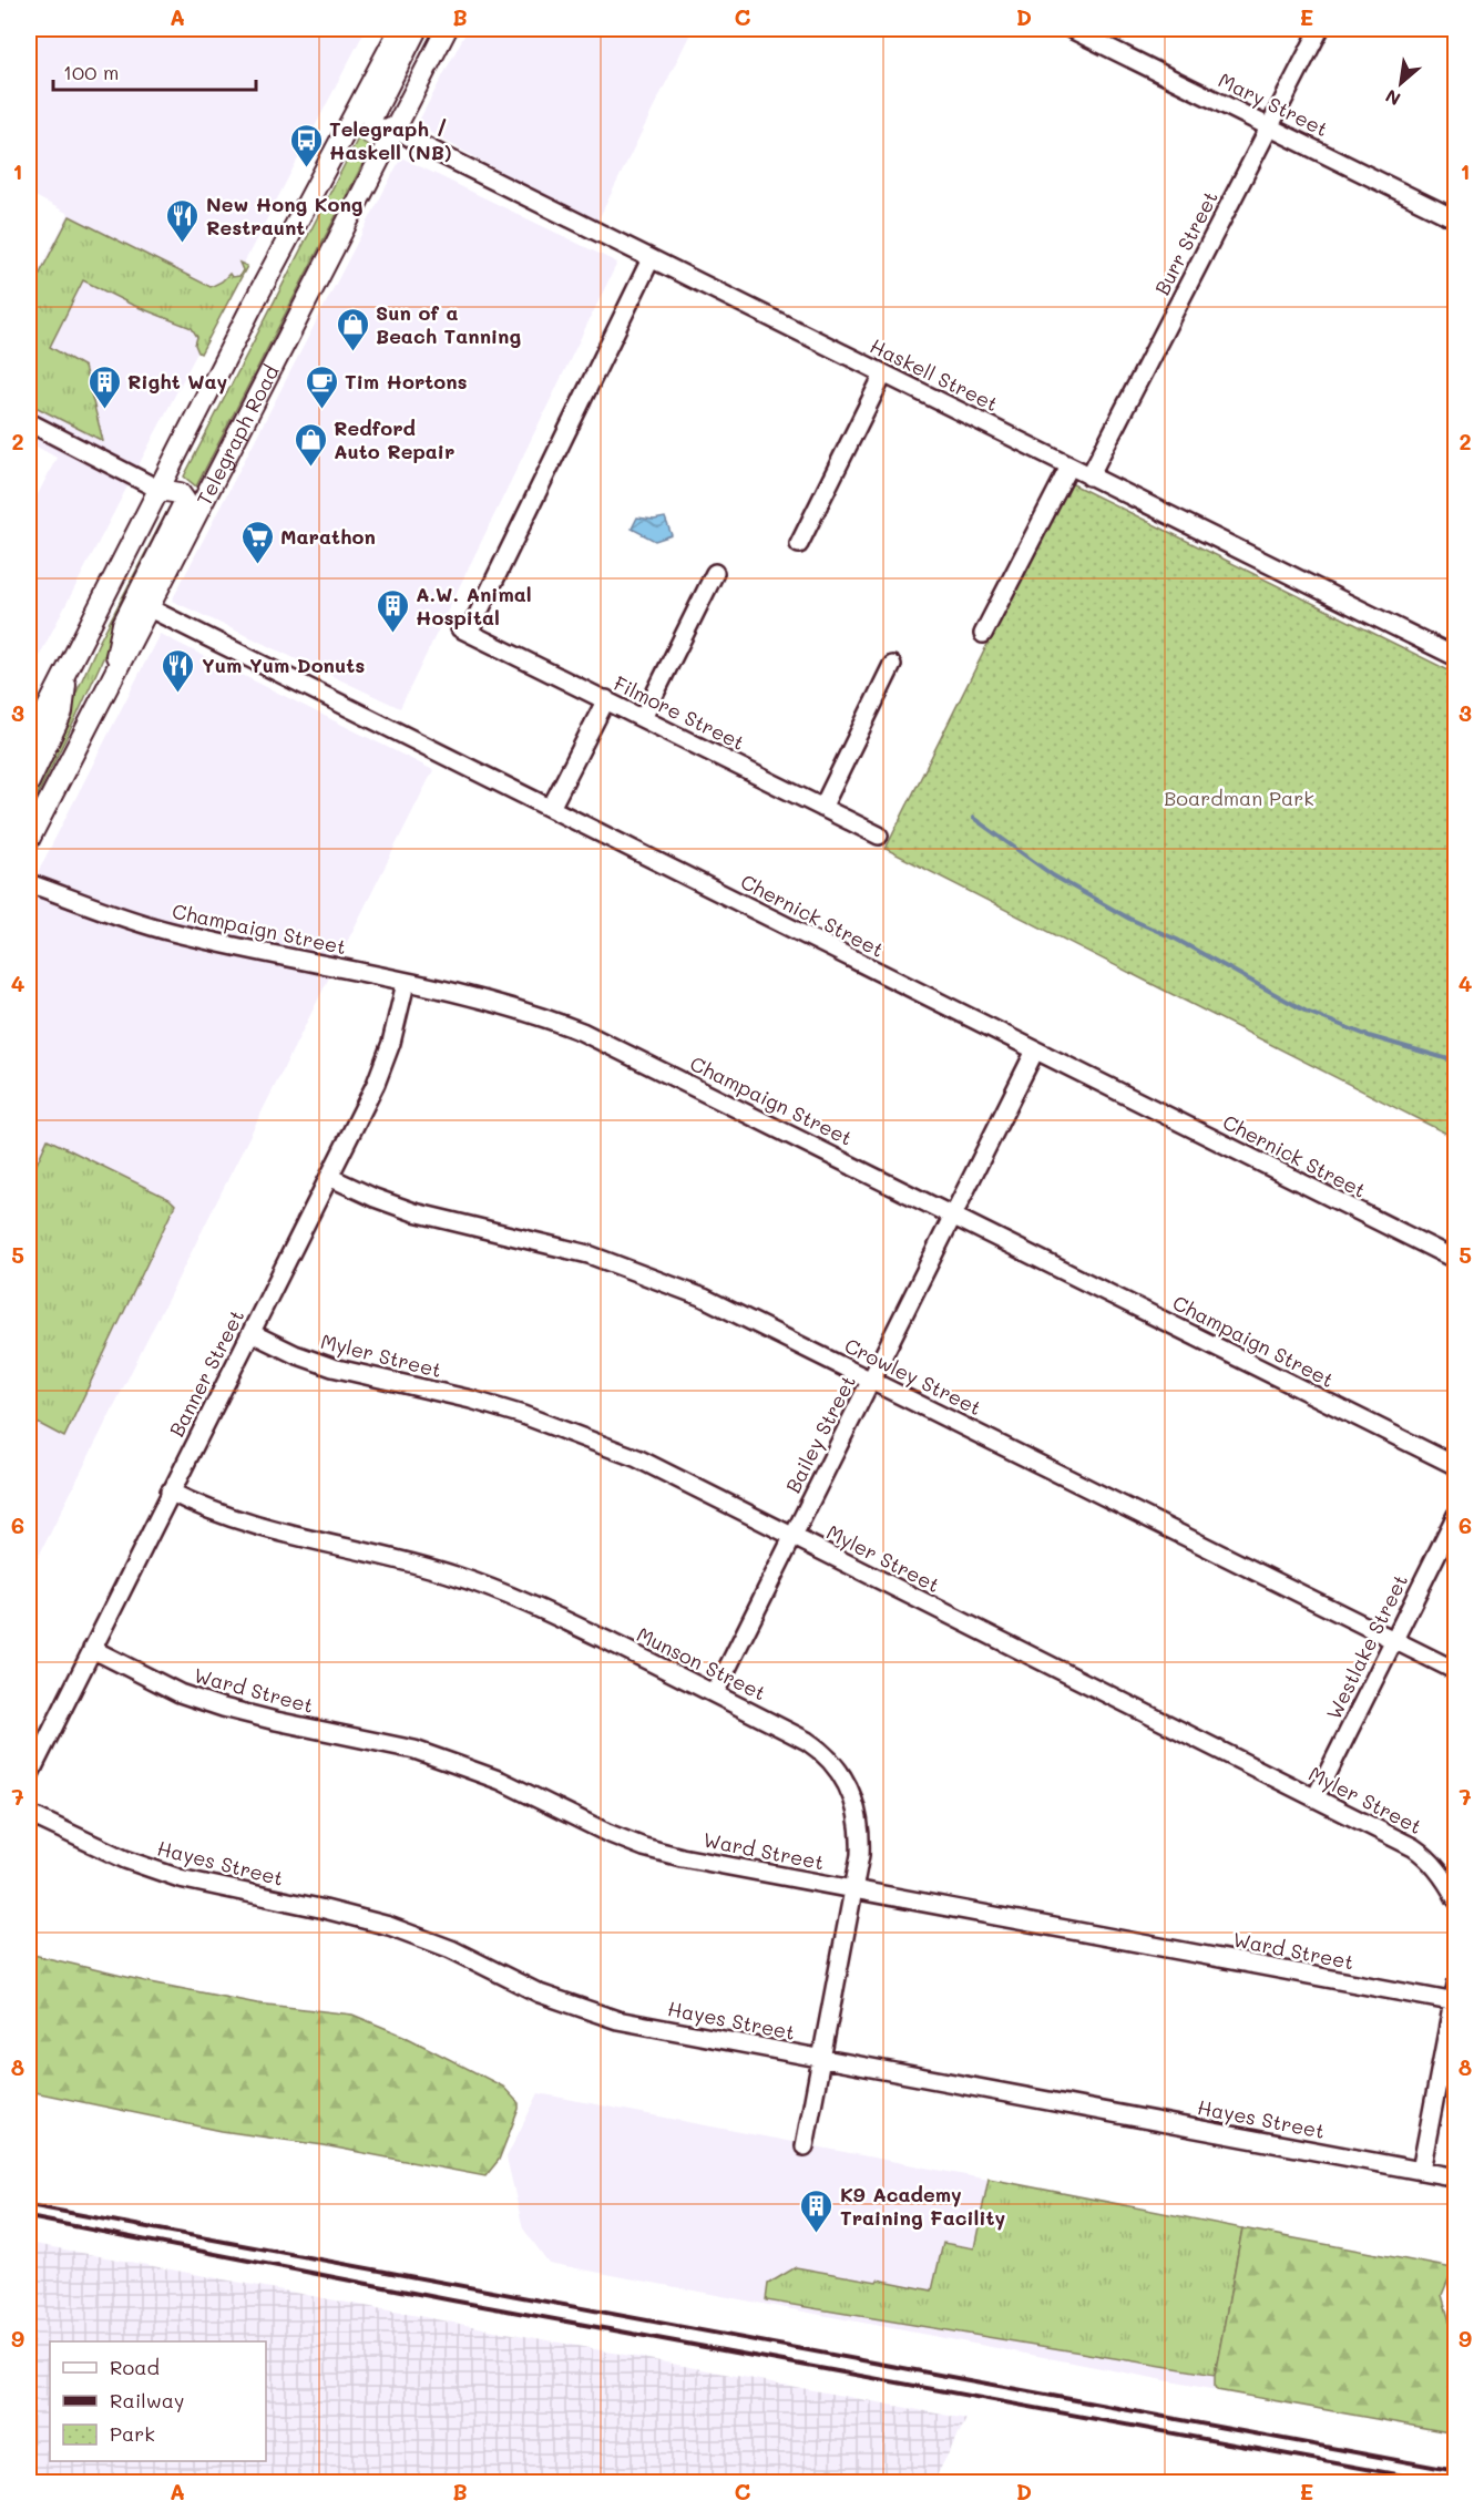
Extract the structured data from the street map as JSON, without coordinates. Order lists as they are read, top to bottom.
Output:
{
  "streets": {
    "main road": ["Telegraph Road"],
    "street": [
      "Mary Street",
      "Burr Street",
      "Haskell Street",
      "Filmore Street",
      "Chernick Street",
      "Champaign Street",
      "Myler Street",
      "Banner Street",
      "Crowley Street",
      "Bailey Street",
      "Westlake Street",
      "Munson Street",
      "Ward Street",
      "Hayes Street"
    ]
  },
  "crossings": [
    ["Mary Street", "Burr Street"],
    ["Burr Street", "Haskell Street"],
    ["Haskell Street", "Telegraph Road"],
    ["Haskell Street", "Filmore Street"],
    ["Telegraph Road", "Chernick Street"],
    ["Chernick Street", "Bailey Street"],
    ["Champaign Street", "Banner Street"],
    ["Champaign Street", "Bailey Street"],
    ["Myler Street", "Banner Street"],
    ["Myler Street", "Bailey Street"],
    ["Myler Street", "Westlake Street"],
    ["Banner Street", "Crowley Street"],
    ["Banner Street", "Munson Street"],
    ["Banner Street", "Ward Street"],
    ["Crowley Street", "Bailey Street"],
    ["Crowley Street", "Westlake Street"],
    ["Bailey Street", "Munson Street"],
    ["Munson Street", "Ward Street"],
    ["Munson Street", "Hayes Street"]
  ],
  "parks": ["Boardman Park"],
  "places": {
    "bus stop": ["Telegraph / Haskell (NB)"],
    "restaurant": ["New Hong Kong Restraunt", "Yum Yum Donuts"],
    "shop": ["Sun of a Beach Tanning", "Redford Auto Repair"],
    "building": ["Right Way", "A.W. Animal Hospital", "K9 Academy Training Facility"],
    "cafe": ["Tim Hortons"],
    "supermarket": ["Marathon"]
  },
  "legend": ["Road", "Railway", "Park"],
  "scale_bar": "100 m",
  "north": "bottom left",
  "grid": {
    "columns": [
      "A",
      "B",
      "C",
      "D",
      "E"
    ],
    "rows": [
      "1",
      "2",
      "3",
      "4",
      "5",
      "6",
      "7",
      "8",
      "9"
    ]
  }
}
